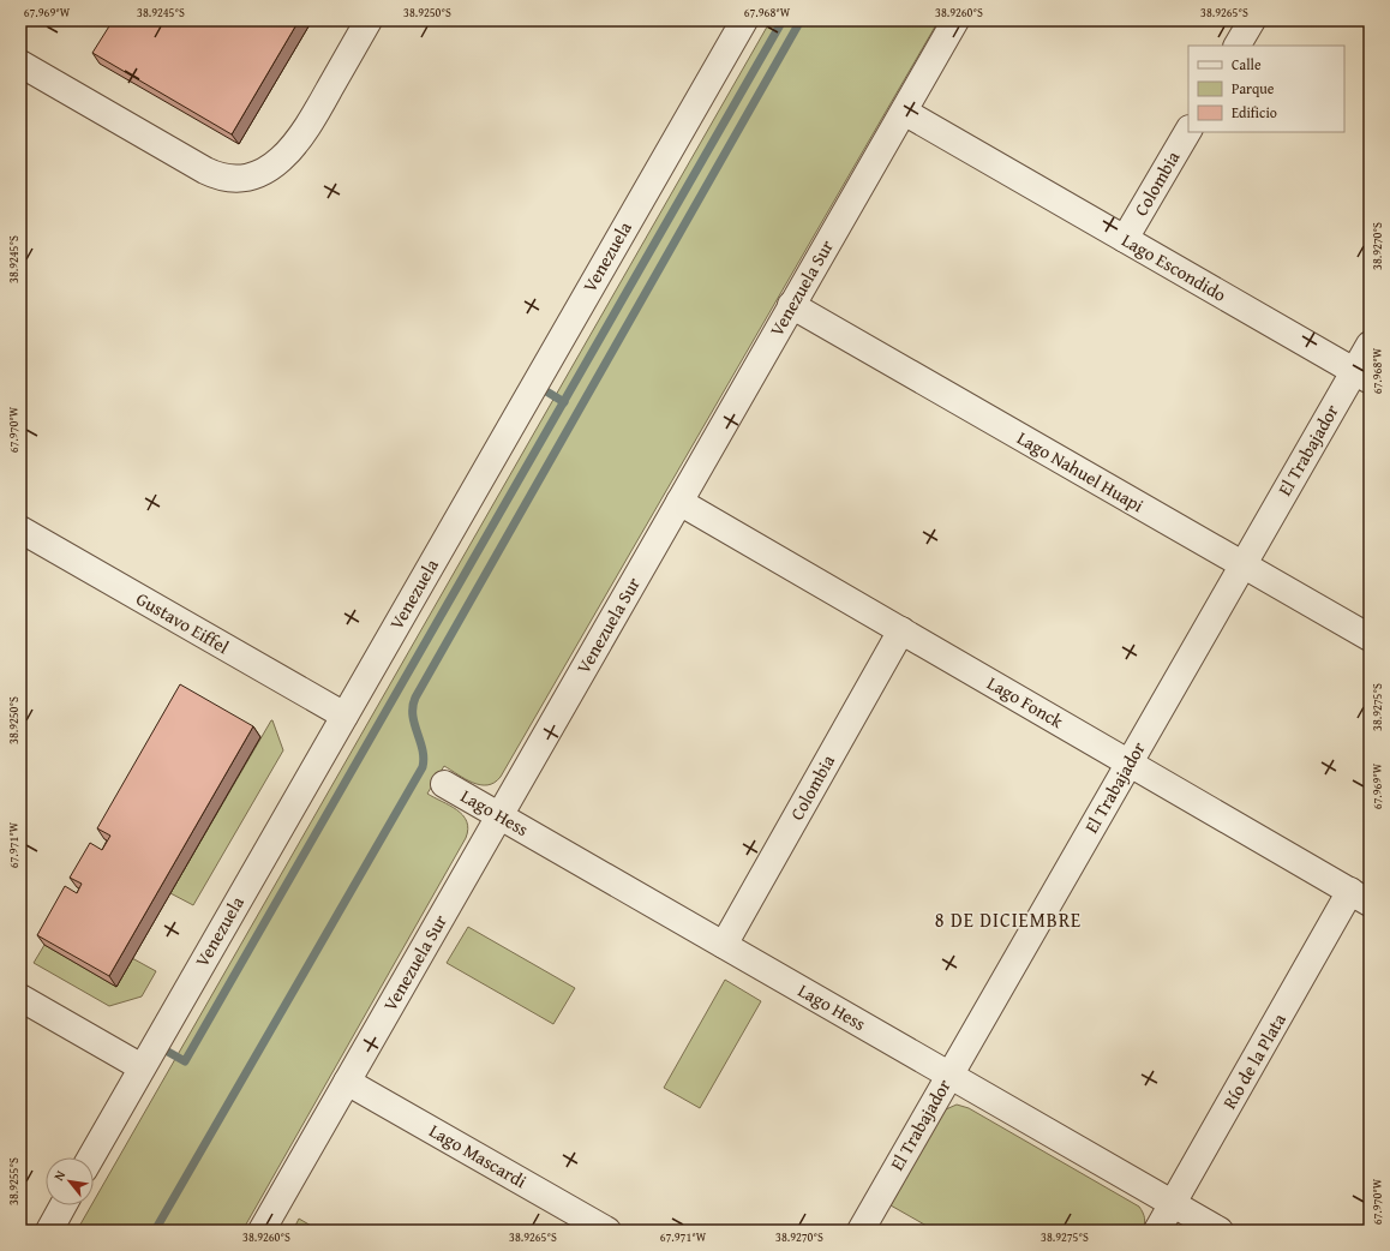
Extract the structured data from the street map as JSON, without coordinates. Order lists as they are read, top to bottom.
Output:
{
  "streets": {
    "street": [
      "Colombia",
      "Venezuela",
      "Lago Escondido",
      "Venezuela Sur",
      "El Trabajador",
      "Lago Nahuel Huapi",
      "Gustavo Eiffel",
      "Lago Fonck",
      "Lago Hess",
      "Río de la Plata",
      "Lago Mascardi"
    ]
  },
  "crossings": [
    ["Colombia", "Lago Escondido"],
    ["Colombia", "Lago Fonck"],
    ["Colombia", "Lago Hess"],
    ["Venezuela", "Gustavo Eiffel"],
    ["Lago Escondido", "Venezuela Sur"],
    ["Lago Escondido", "El Trabajador"],
    ["Venezuela Sur", "Lago Nahuel Huapi"],
    ["Venezuela Sur", "Lago Fonck"],
    ["Venezuela Sur", "Lago Hess"],
    ["Venezuela Sur", "Lago Mascardi"],
    ["El Trabajador", "Lago Nahuel Huapi"],
    ["El Trabajador", "Lago Fonck"],
    ["El Trabajador", "Lago Hess"],
    ["Lago Fonck", "Río de la Plata"],
    ["Lago Hess", "Río de la Plata"]
  ],
  "districts": ["8 DE DICIEMBRE"],
  "legend": ["Calle", "Parque", "Edificio"],
  "north": "top left",
  "coordinates": [
    "67.969°W",
    "38.9245°S",
    "38.9250°S",
    "67.968°W",
    "38.9260°S",
    "38.9265°S",
    "38.9270°S",
    "67.970°W",
    "38.9275°S",
    "67.971°W",
    "38.9255°S"
  ]
}
